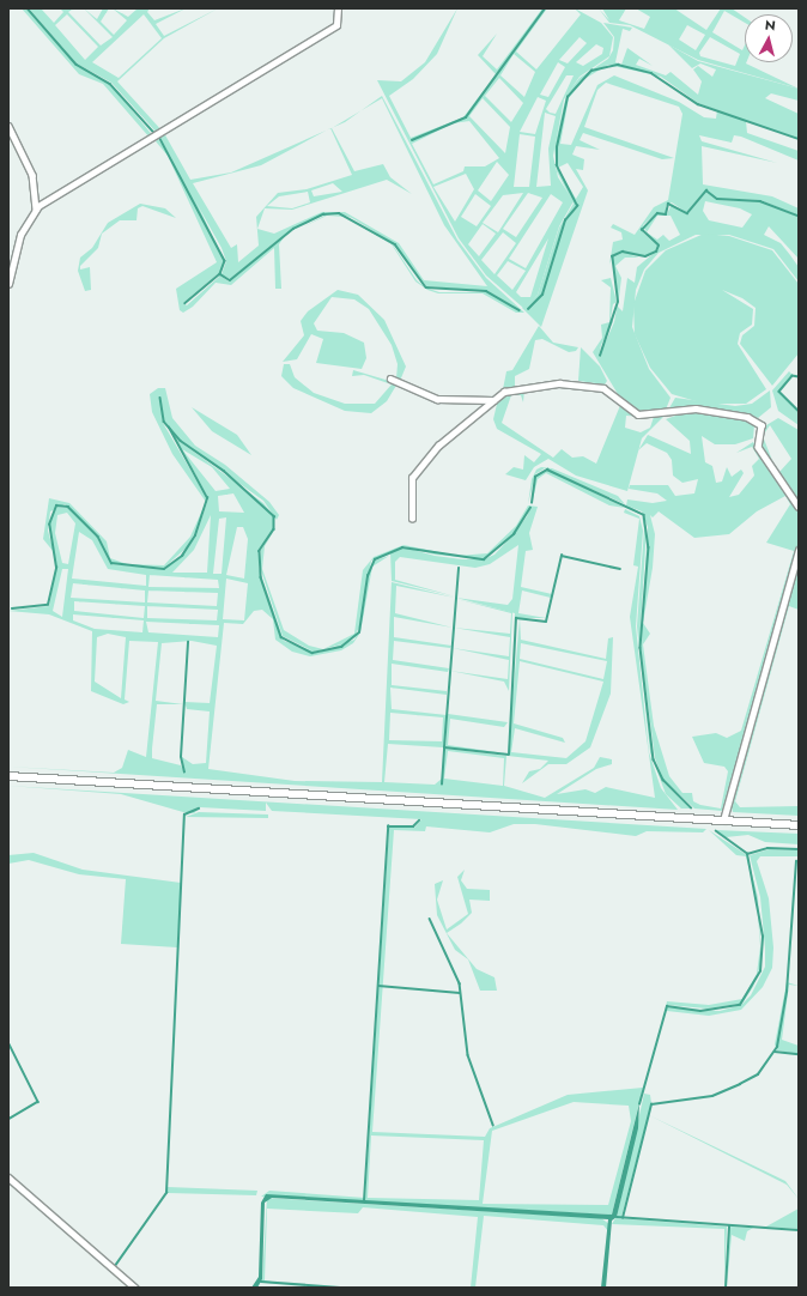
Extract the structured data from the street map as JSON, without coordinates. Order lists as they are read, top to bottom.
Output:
{
  "north": "top"
}
